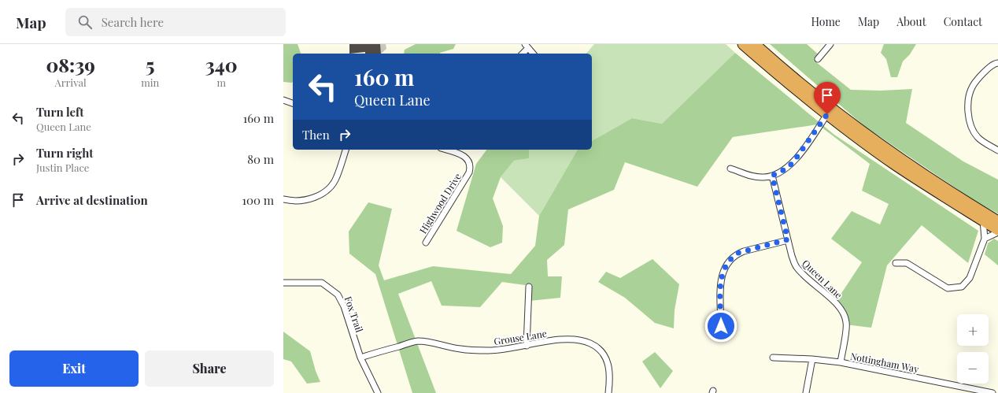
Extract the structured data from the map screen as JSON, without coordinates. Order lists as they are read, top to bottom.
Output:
{
  "streets": {
    "street": [
      "Highwood Drive",
      "Queen Lane",
      "Fox Trail",
      "Grouse Lane",
      "Nottingham Way"
    ]
  },
  "crossings": [
    ["Queen Lane", "Nottingham Way"],
    ["Fox Trail", "Grouse Lane"]
  ],
  "page": {
    "header": "Map",
    "search": "Search here",
    "nav": [
      "Home",
      "Map",
      "About",
      "Contact"
    ],
    "eta": [
      "08:39",
      "Arrival",
      "5",
      "min",
      "340",
      "m"
    ],
    "turn": ["160 m", "Queen Lane"],
    "list": [
      {
        "name": "Turn left",
        "note": "Queen Lane",
        "value": "160 m"
      },
      {
        "name": "Turn right",
        "note": "Justin Place",
        "value": "80 m"
      },
      {
        "name": "Arrive at destination",
        "value": "100 m"
      }
    ],
    "then": "Then",
    "map_buttons": ["+", "−"],
    "buttons": ["Exit", "Share"]
  }
}
